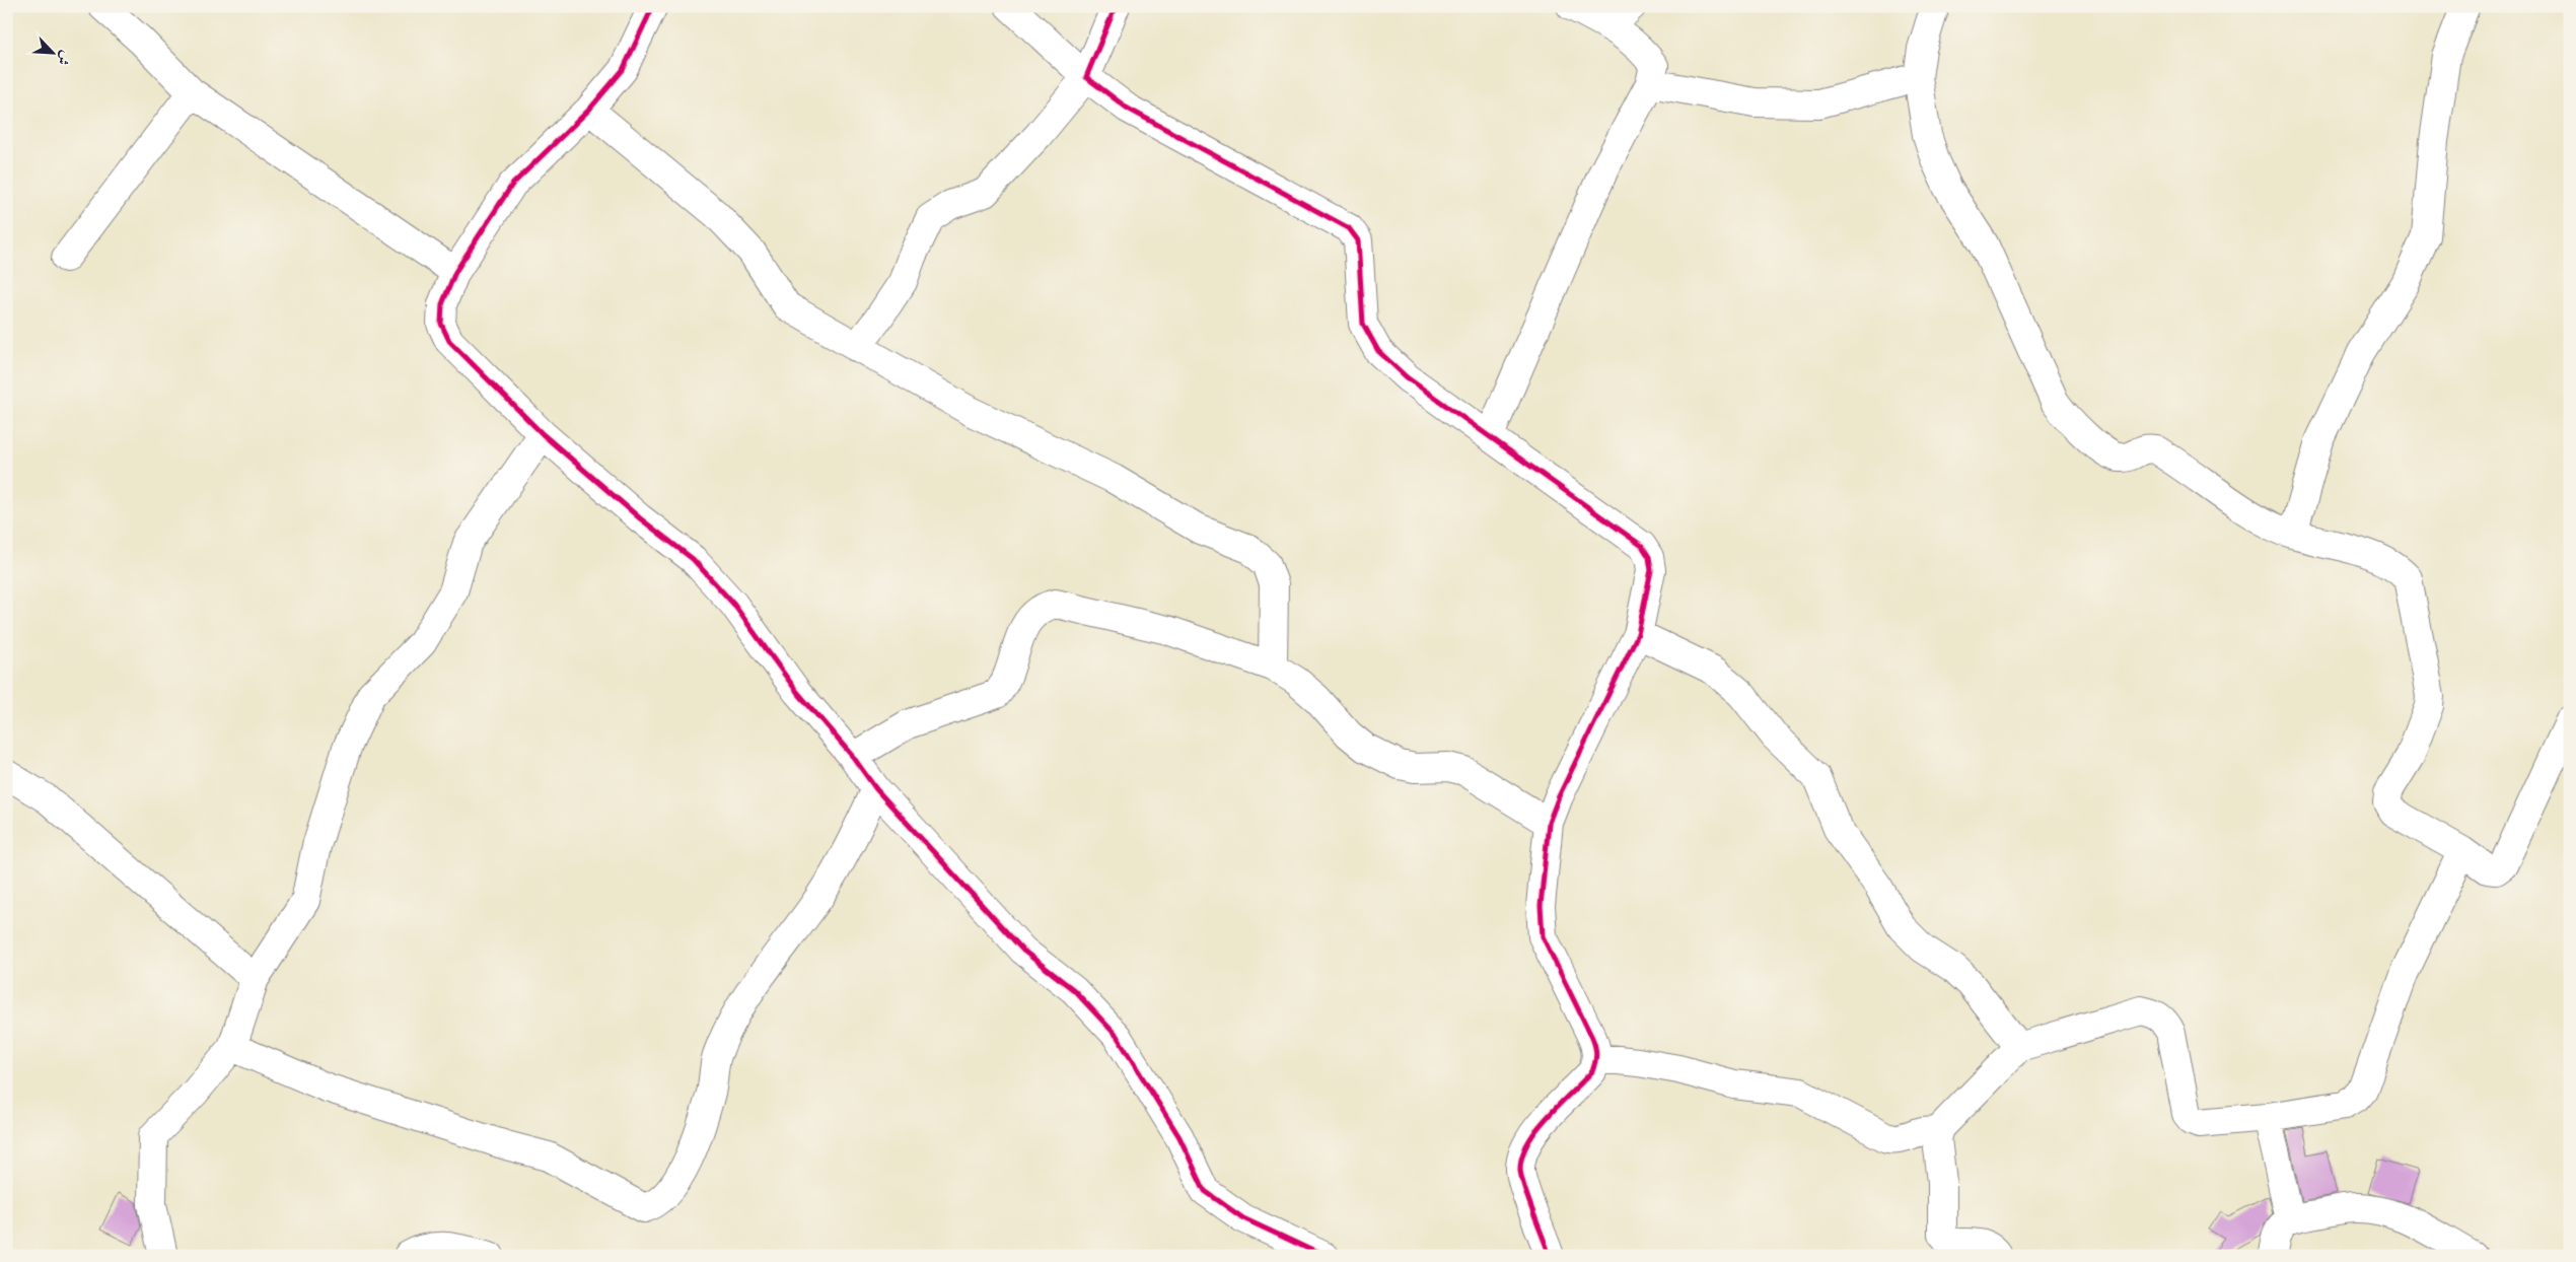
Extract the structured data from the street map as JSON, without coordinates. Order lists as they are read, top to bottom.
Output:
{
  "north": "bottom right"
}
